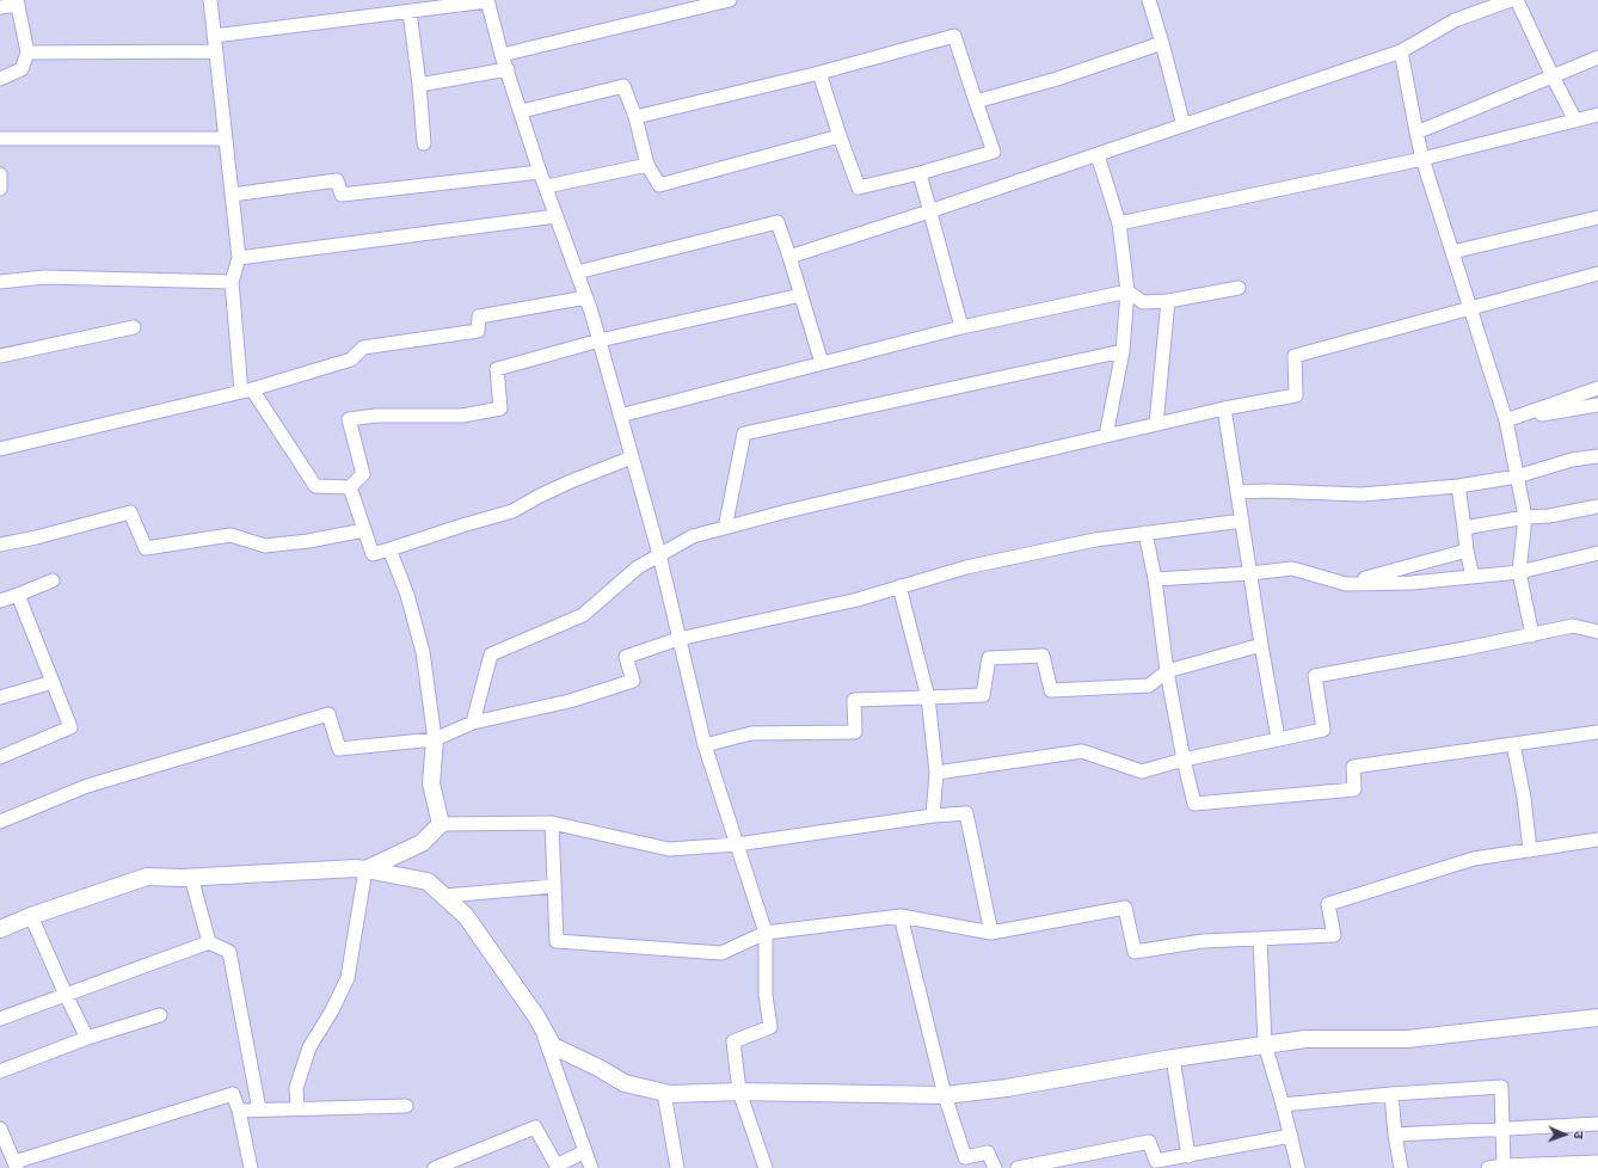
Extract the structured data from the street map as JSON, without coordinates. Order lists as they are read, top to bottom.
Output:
{
  "north": "right"
}
